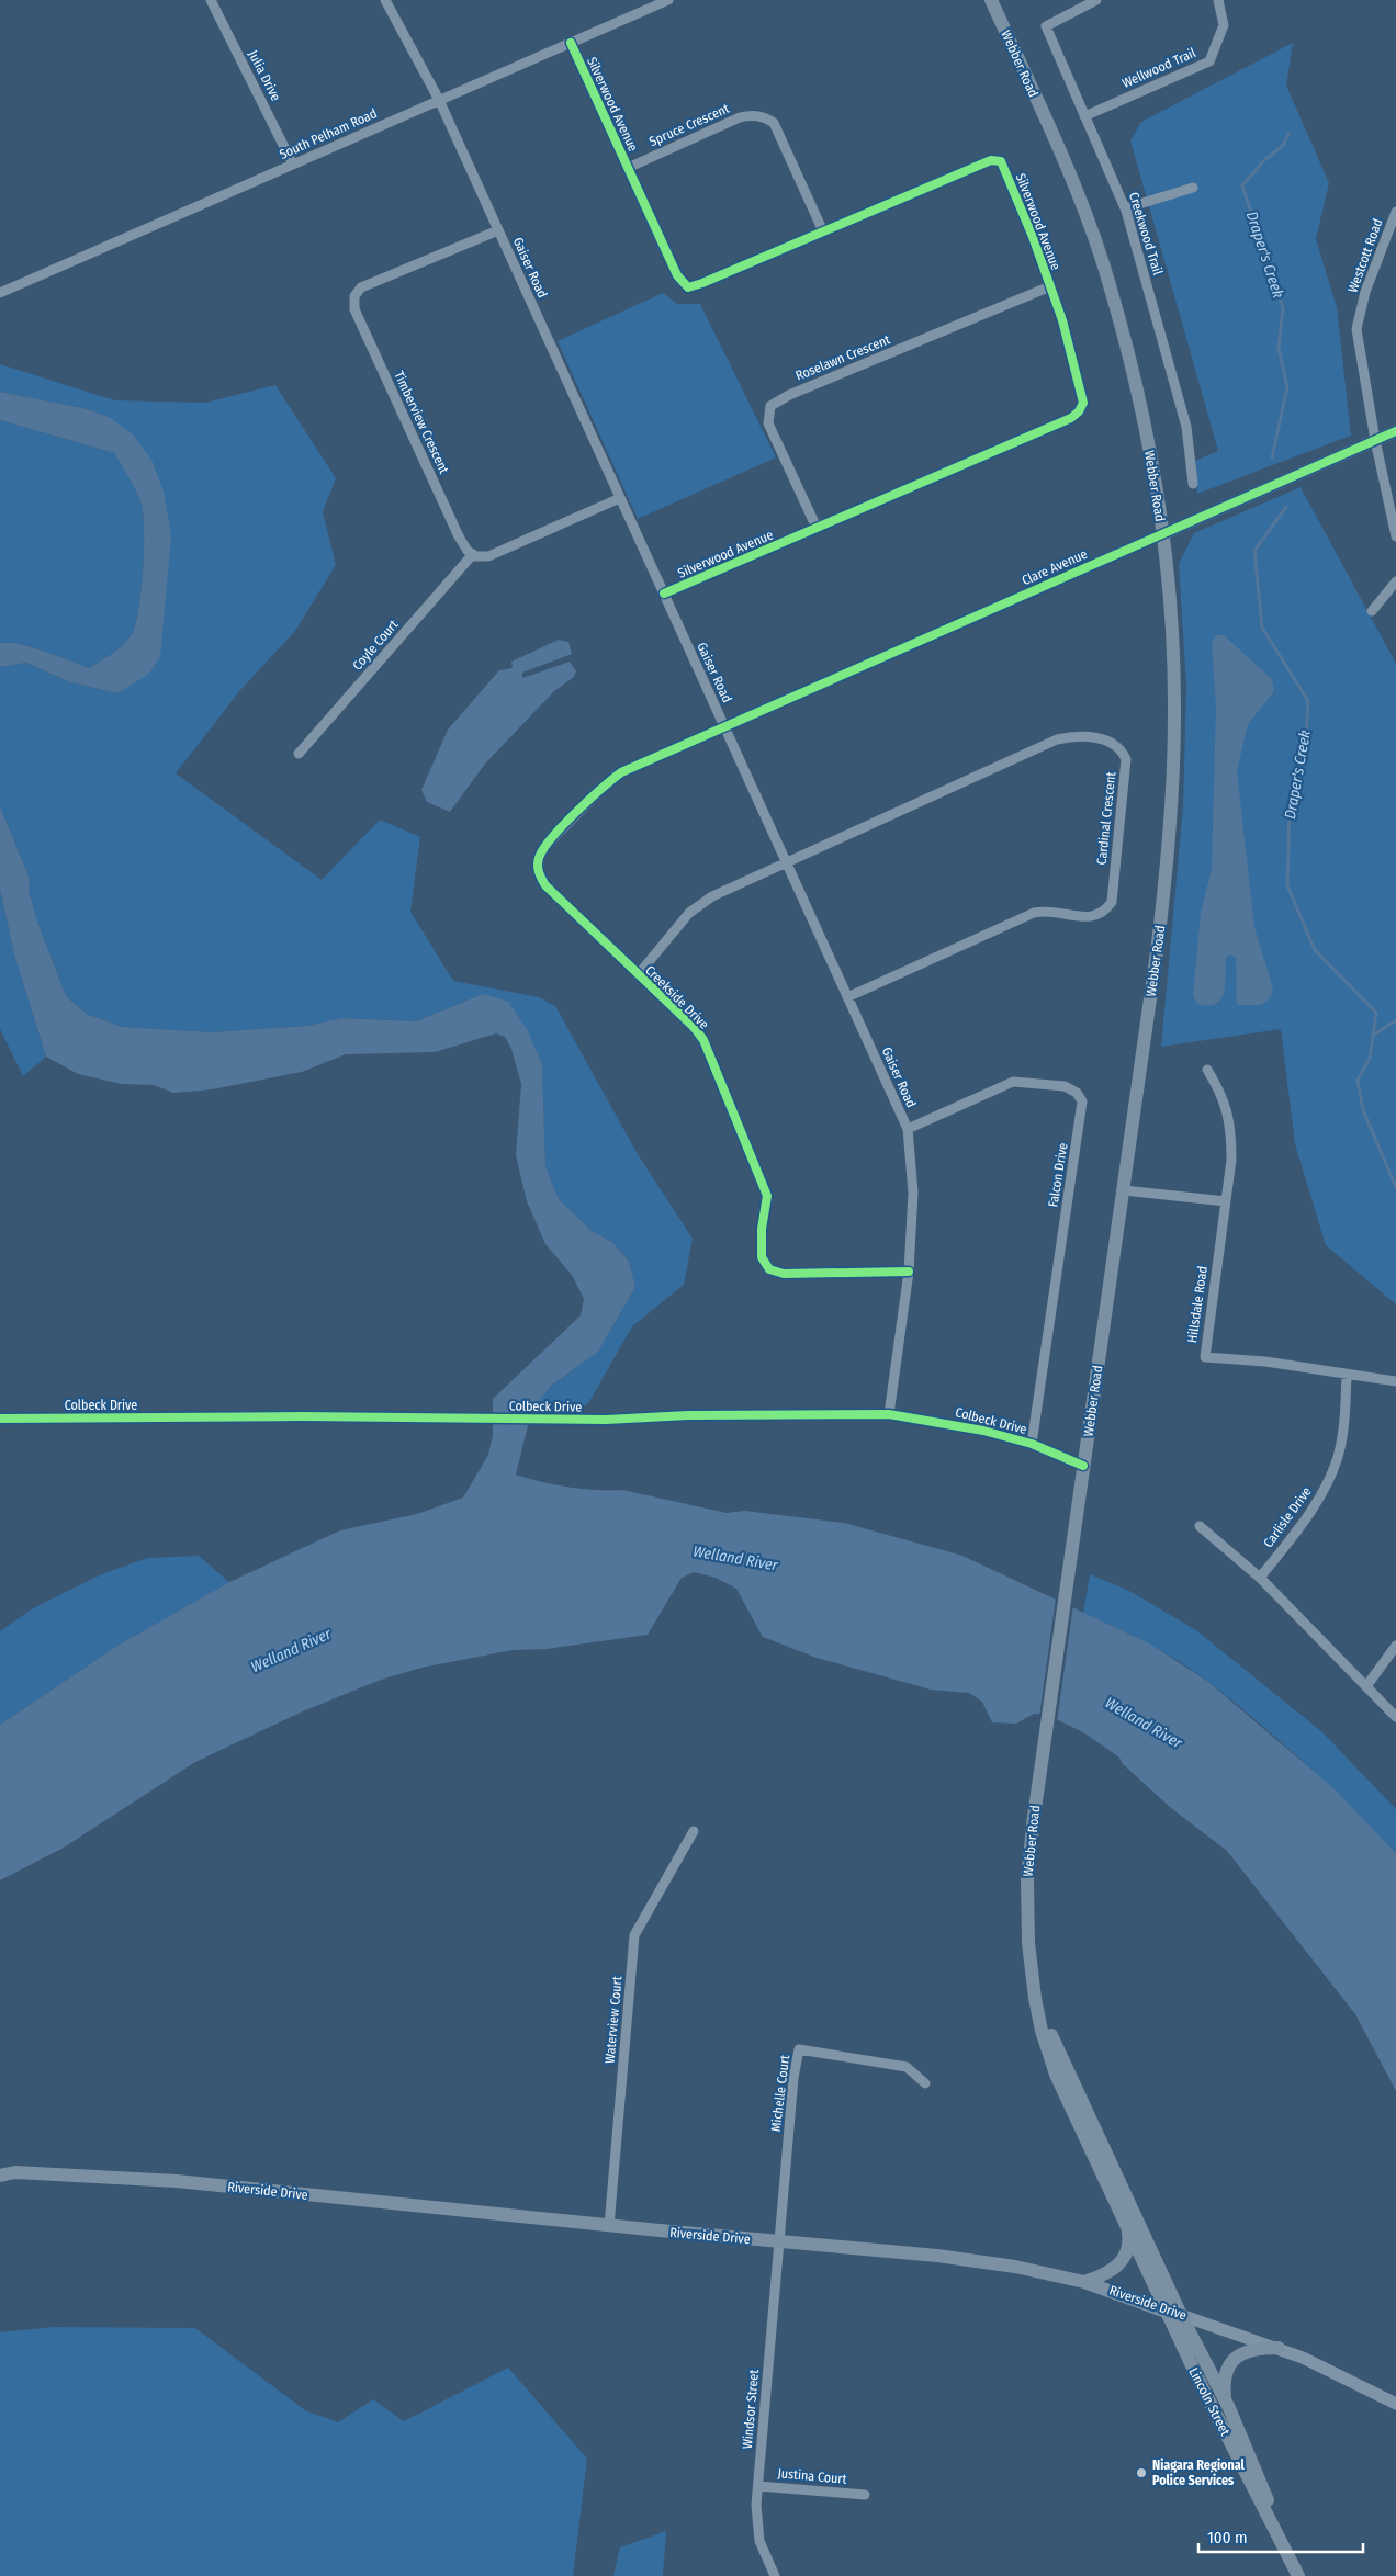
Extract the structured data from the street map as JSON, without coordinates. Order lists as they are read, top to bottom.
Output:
{
  "streets": {
    "main road": ["Webber Road", "Riverside Drive", "Lincoln Street"],
    "street": [
      "Wellwood Trail",
      "Julia Drive",
      "Silverwood Avenue",
      "Spruce Crescent",
      "South Pelham Road",
      "Creekwood Trail",
      "Westcott Road",
      "Gaiser Road",
      "Roselawn Crescent",
      "Timberview Crescent",
      "Clare Avenue",
      "Coyle Court",
      "Cardinal Crescent",
      "Creekside Drive",
      "Falcon Drive",
      "Hillsdale Road",
      "Colbeck Drive",
      "Carlisle Drive",
      "Waterview Court",
      "Michelle Court",
      "Windsor Street",
      "Justina Court"
    ]
  },
  "crossings": [
    ["Webber Road", "Clare Avenue"],
    ["Webber Road", "Colbeck Drive"],
    ["Webber Road", "Riverside Drive"],
    ["Webber Road", "Lincoln Street"],
    ["Wellwood Trail", "Creekwood Trail"],
    ["Julia Drive", "South Pelham Road"],
    ["Silverwood Avenue", "Spruce Crescent"],
    ["Silverwood Avenue", "South Pelham Road"],
    ["Silverwood Avenue", "Gaiser Road"],
    ["Silverwood Avenue", "Roselawn Crescent"],
    ["South Pelham Road", "Gaiser Road"],
    ["Westcott Road", "Clare Avenue"],
    ["Gaiser Road", "Timberview Crescent"],
    ["Gaiser Road", "Clare Avenue"],
    ["Gaiser Road", "Cardinal Crescent"],
    ["Gaiser Road", "Creekside Drive"],
    ["Gaiser Road", "Falcon Drive"],
    ["Gaiser Road", "Colbeck Drive"],
    ["Timberview Crescent", "Coyle Court"],
    ["Clare Avenue", "Creekside Drive"],
    ["Cardinal Crescent", "Creekside Drive"],
    ["Falcon Drive", "Colbeck Drive"],
    ["Hillsdale Road", "Carlisle Drive"],
    ["Waterview Court", "Riverside Drive"],
    ["Michelle Court", "Riverside Drive"],
    ["Michelle Court", "Windsor Street"],
    ["Riverside Drive", "Lincoln Street"],
    ["Riverside Drive", "Windsor Street"],
    ["Windsor Street", "Justina Court"]
  ],
  "water": ["Draper's Creek", "Welland River"],
  "places": ["Niagara Regional Police Services"],
  "scale_bar": "100 m"
}
